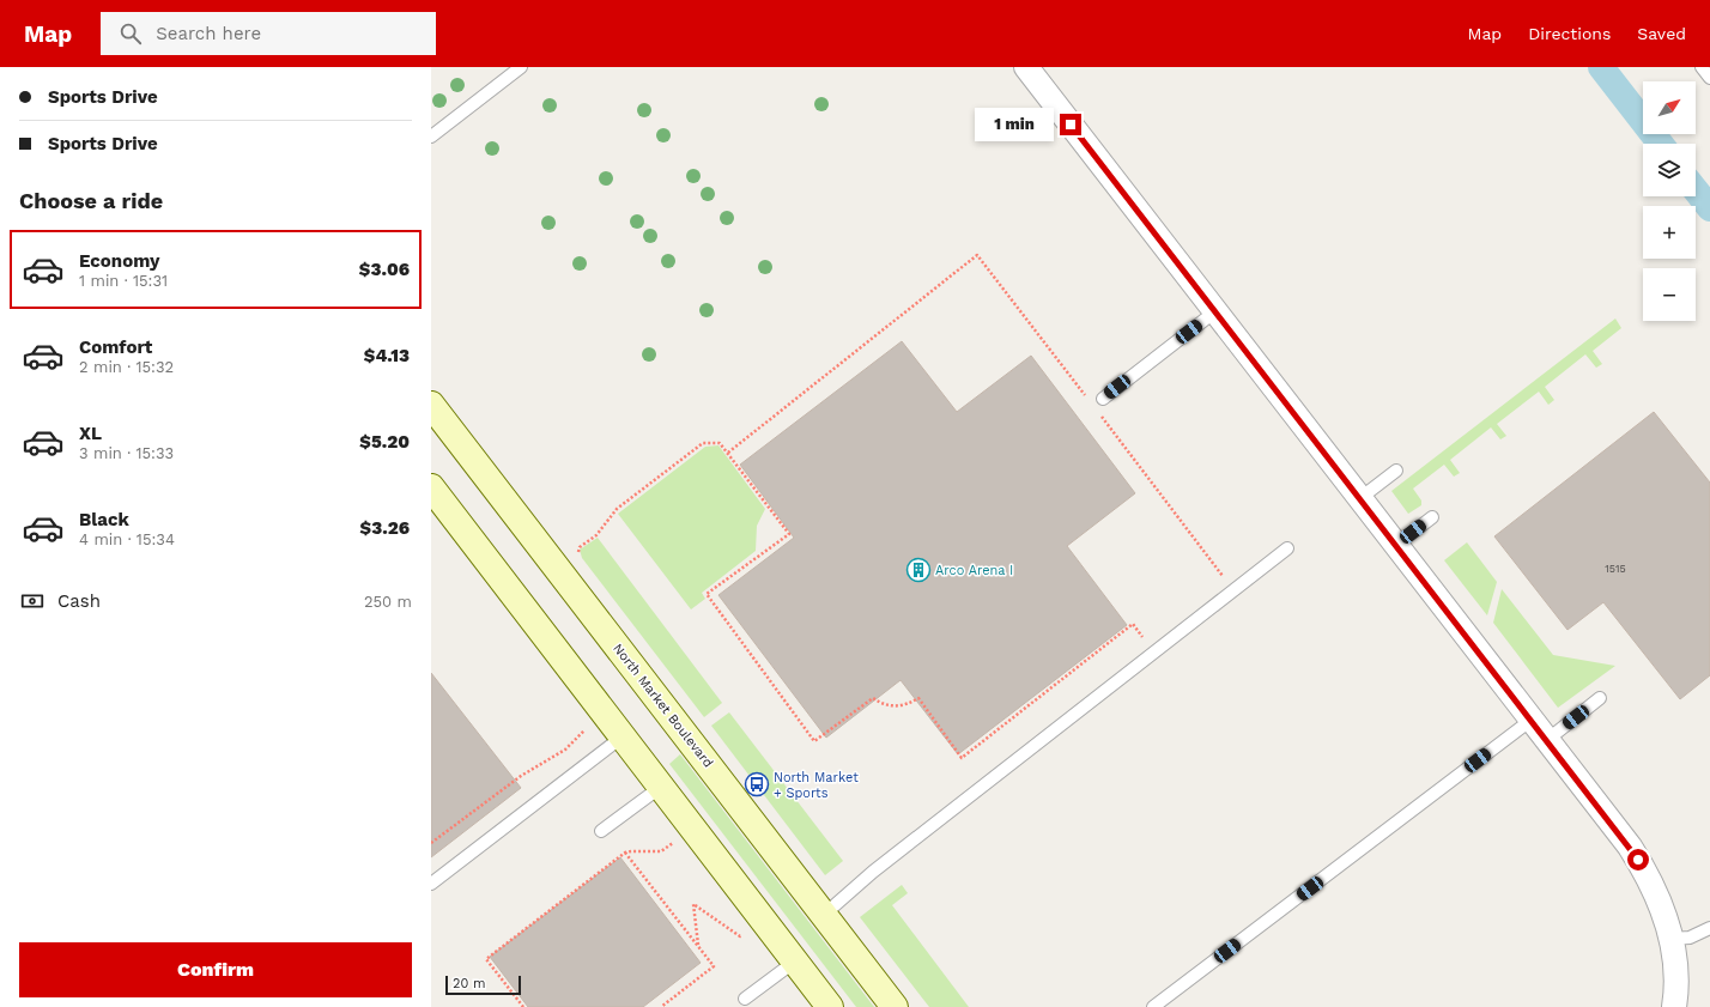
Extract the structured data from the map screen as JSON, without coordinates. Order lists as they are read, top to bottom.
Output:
{
  "streets": {
    "main road": ["North Market Boulevard"]
  },
  "places": {
    "building": ["Arco Arena I"],
    "bus stop": ["North Market + Sports"]
  },
  "house_numbers": ["1515"],
  "scale_bar": "20 m",
  "north": "top right",
  "page": {
    "header": "Map",
    "search": "Search here",
    "nav": ["Map", "Directions", "Saved"],
    "banner": ["Sports Drive", "Sports Drive"],
    "map_buttons": ["+", "−"],
    "bubble": "1 min",
    "heading": "Choose a ride",
    "list": [
      {
        "name": "Economy",
        "note": "1 min · 15:31",
        "value": "$3.06"
      },
      {
        "name": "Comfort",
        "note": "2 min · 15:32",
        "value": "$4.13"
      },
      {
        "name": "XL",
        "note": "3 min · 15:33",
        "value": "$5.20"
      },
      {
        "name": "Black",
        "note": "4 min · 15:34",
        "value": "$3.26"
      }
    ],
    "pay": ["Cash", "250 m"],
    "buttons": "Confirm",
    "scale": "20 m"
  }
}
